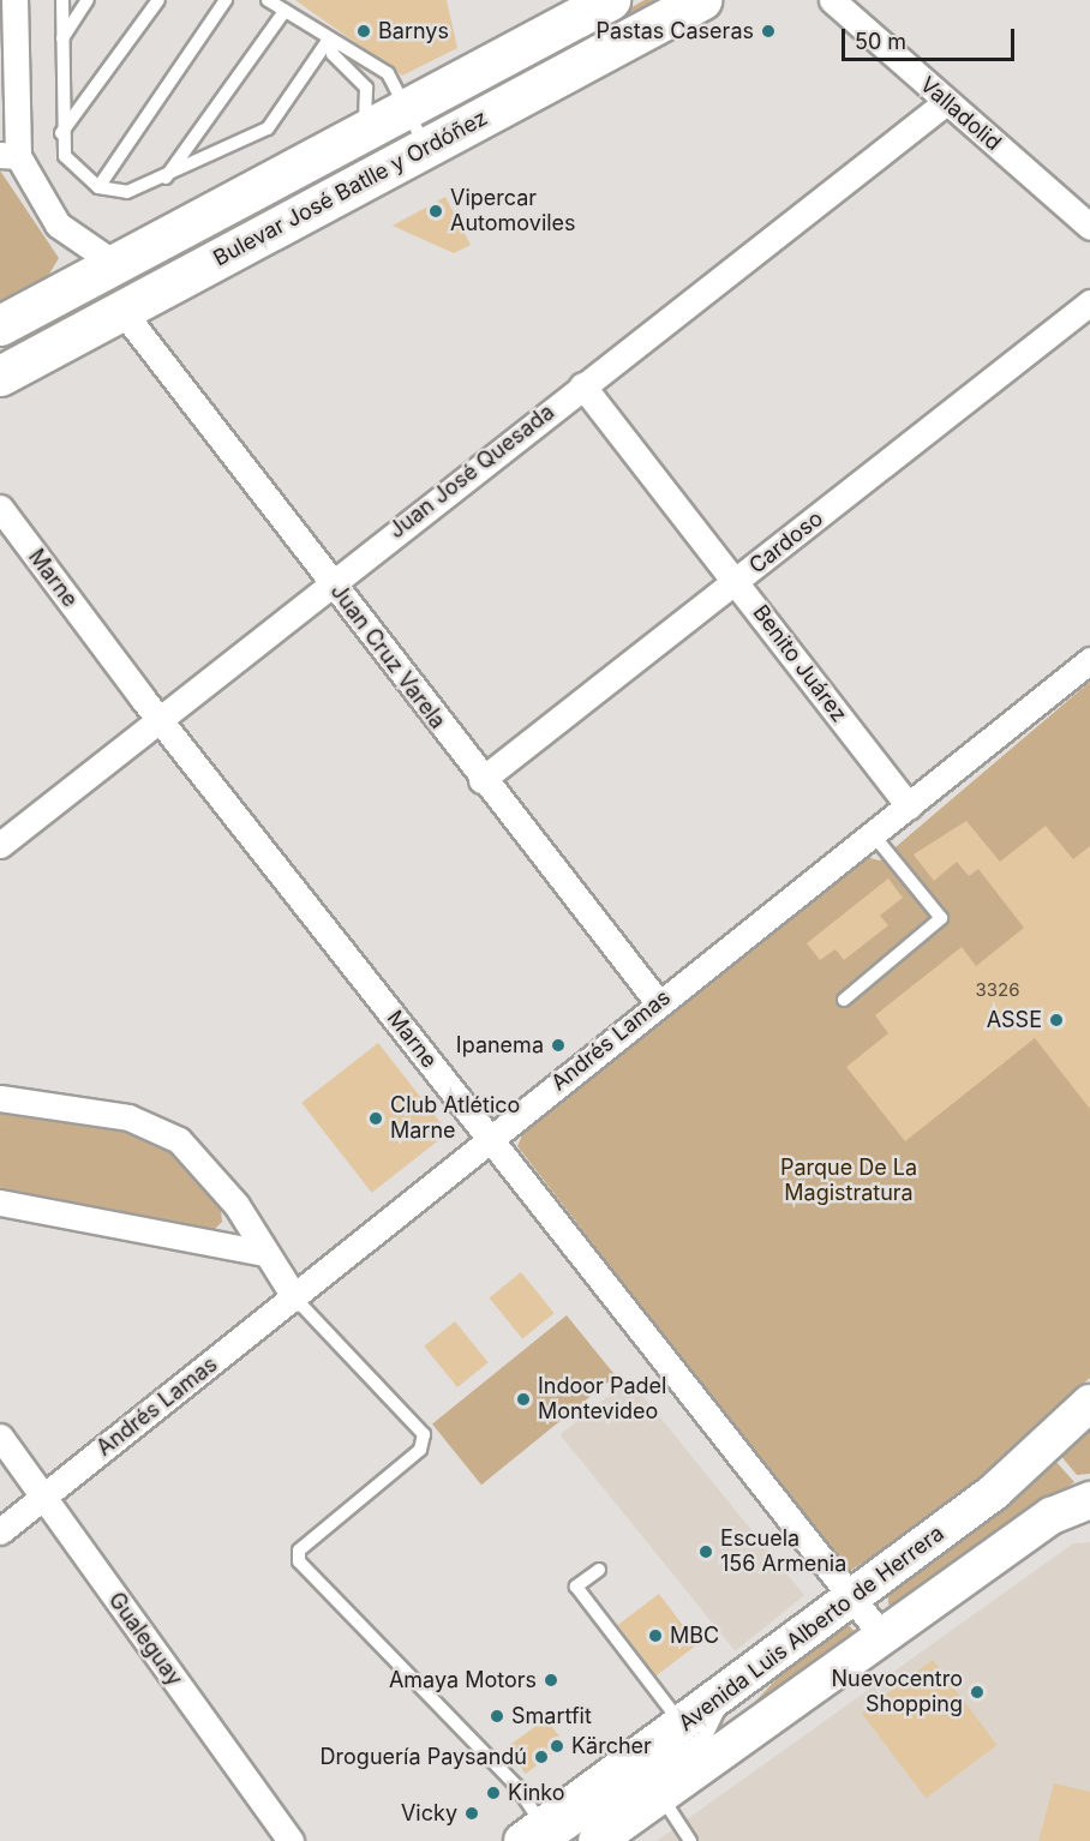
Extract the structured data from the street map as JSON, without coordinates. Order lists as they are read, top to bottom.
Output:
{
  "streets": {
    "main road": ["Bulevar José Batlle y Ordóñez", "Avenida Luis Alberto de Herrera"],
    "street": [
      "Valladolid",
      "Juan José Quesada",
      "Cardoso",
      "Marne",
      "Juan Cruz Varela",
      "Benito Juárez",
      "Andrés Lamas",
      "Gualeguay"
    ]
  },
  "crossings": [
    ["Valladolid", "Juan José Quesada"],
    ["Bulevar José Batlle y Ordóñez", "Juan Cruz Varela"],
    ["Juan José Quesada", "Marne"],
    ["Juan José Quesada", "Juan Cruz Varela"],
    ["Juan José Quesada", "Benito Juárez"],
    ["Cardoso", "Juan Cruz Varela"],
    ["Cardoso", "Benito Juárez"],
    ["Marne", "Andrés Lamas"],
    ["Marne", "Avenida Luis Alberto de Herrera"],
    ["Juan Cruz Varela", "Andrés Lamas"],
    ["Benito Juárez", "Andrés Lamas"],
    ["Andrés Lamas", "Gualeguay"]
  ],
  "parks": ["Parque De La Magistratura"],
  "places": [
    "Barnys",
    "Pastas Caseras",
    "Vipercar Automoviles",
    "ASSE",
    "Ipanema",
    "Club Atlético Marne",
    "Indoor Padel Montevideo",
    "Escuela 156 Armenia",
    "MBC",
    "Amaya Motors",
    "Nuevocentro Shopping",
    "Smartfit",
    "Kärcher",
    "Droguería Paysandú",
    "Kinko",
    "Vicky"
  ],
  "house_numbers": ["3326"],
  "scale_bar": "50 m"
}
